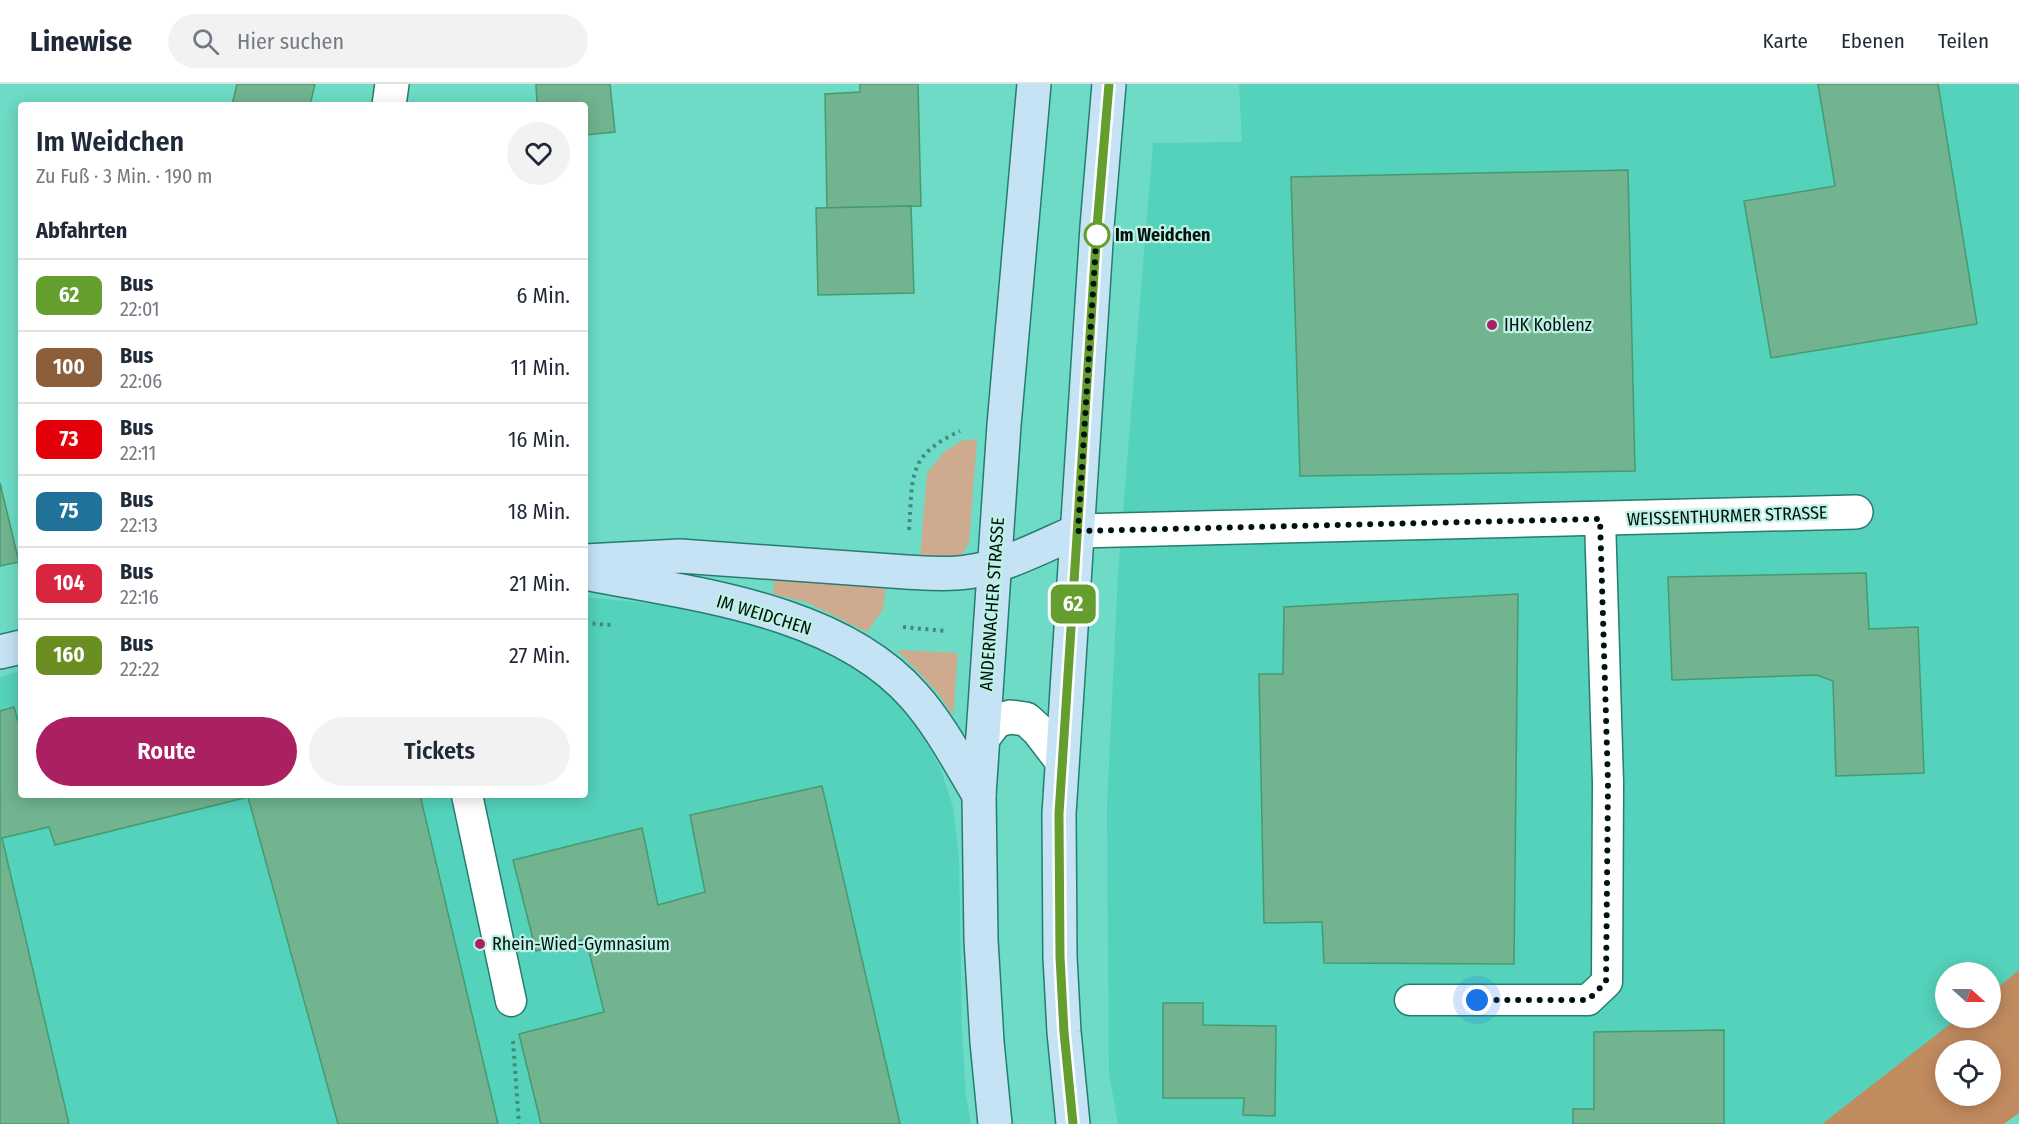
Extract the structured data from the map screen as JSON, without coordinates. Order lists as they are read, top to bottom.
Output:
{
  "streets": {
    "street": ["WEISSENTHURMER STRASSE", "ANDERNACHER STRASSE", "IM WEIDCHEN"]
  },
  "crossings": [
    ["WEISSENTHURMER STRASSE", "ANDERNACHER STRASSE"],
    ["ANDERNACHER STRASSE", "IM WEIDCHEN"]
  ],
  "places": ["Im Weidchen", "IHK Koblenz", "Rhein-Wied-Gymnasium"],
  "lines": ["bus line 62"],
  "north": "right",
  "page": {
    "header": "Linewise",
    "search": "Hier suchen",
    "nav": ["Karte", "Ebenen", "Teilen"],
    "on_map": "62",
    "heading": [
      ["Im Weidchen", "Zu Fuß · 3 Min. · 190 m"],
      "Abfahrten"
    ],
    "list": [
      {
        "mark": "62",
        "name": "Bus",
        "note": "22:01",
        "value": "6 Min."
      },
      {
        "mark": "100",
        "name": "Bus",
        "note": "22:06",
        "value": "11 Min."
      },
      {
        "mark": "73",
        "name": "Bus",
        "note": "22:11",
        "value": "16 Min."
      },
      {
        "mark": "75",
        "name": "Bus",
        "note": "22:13",
        "value": "18 Min."
      },
      {
        "mark": "104",
        "name": "Bus",
        "note": "22:16",
        "value": "21 Min."
      },
      {
        "mark": "160",
        "name": "Bus",
        "note": "22:22",
        "value": "27 Min."
      }
    ],
    "buttons": ["Route", "Tickets"]
  }
}
